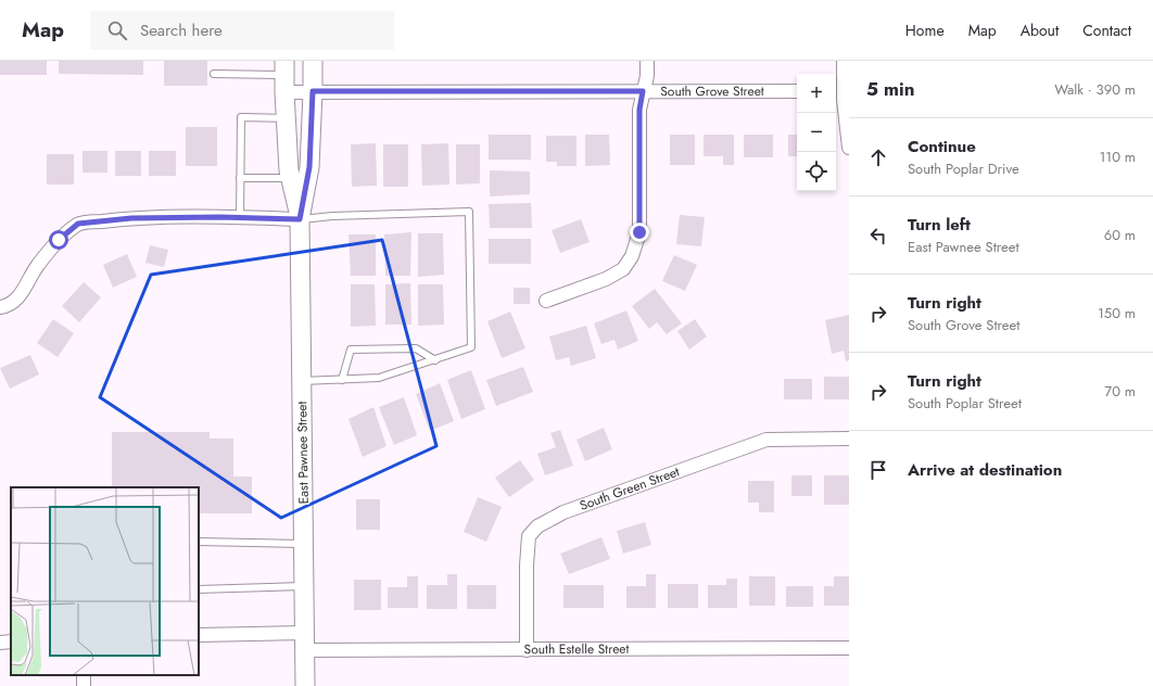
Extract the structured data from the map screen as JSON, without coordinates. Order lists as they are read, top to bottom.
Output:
{
  "streets": {
    "main road": ["East Pawnee Street"],
    "street": ["South Grove Street", "South Green Street", "South Estelle Street"]
  },
  "crossings": [
    ["South Grove Street", "East Pawnee Street"],
    ["East Pawnee Street", "South Estelle Street"],
    ["South Green Street", "South Estelle Street"]
  ],
  "page": {
    "header": "Map",
    "search": "Search here",
    "nav": [
      "Home",
      "Map",
      "About",
      "Contact"
    ],
    "heading": ["5 min", "Walk · 390 m"],
    "map_buttons": ["+", "−"],
    "list": [
      ["Continue", "South Poplar Drive", "110 m"],
      ["Turn left", "East Pawnee Street", "60 m"],
      ["Turn right", "South Grove Street", "150 m"],
      ["Turn right", "South Poplar Street", "70 m"],
      "Arrive at destination"
    ]
  }
}
